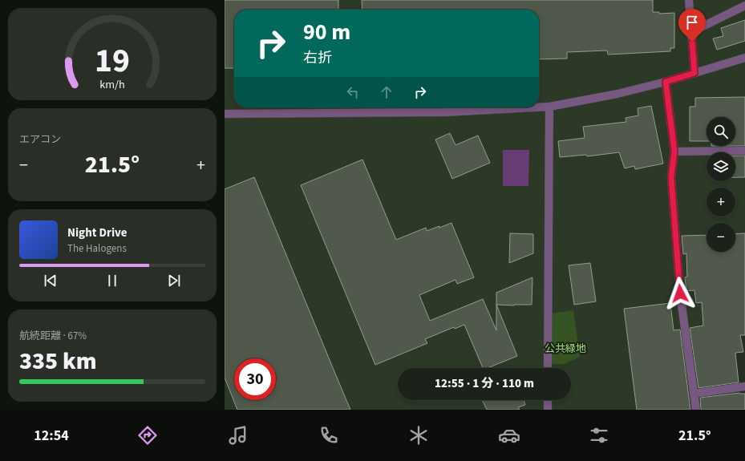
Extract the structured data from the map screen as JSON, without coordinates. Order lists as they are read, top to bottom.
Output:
{
  "parks": ["公共緑地"],
  "page": {
    "turn": ["90 m", "右折"],
    "tile": [
      "エアコン",
      ["航続距離 · 67%", "335 km"]
    ],
    "map_buttons": ["+", "−"],
    "heat": ["−", "21.5°", "+"],
    "song": ["Night Drive", "The Halogens"],
    "limit": "30",
    "trip": "12:55 · 1 分 · 110 m",
    "tabs": ["12:54", "21.5°"],
    "gauge": ["19", "km/h"]
  }
}
